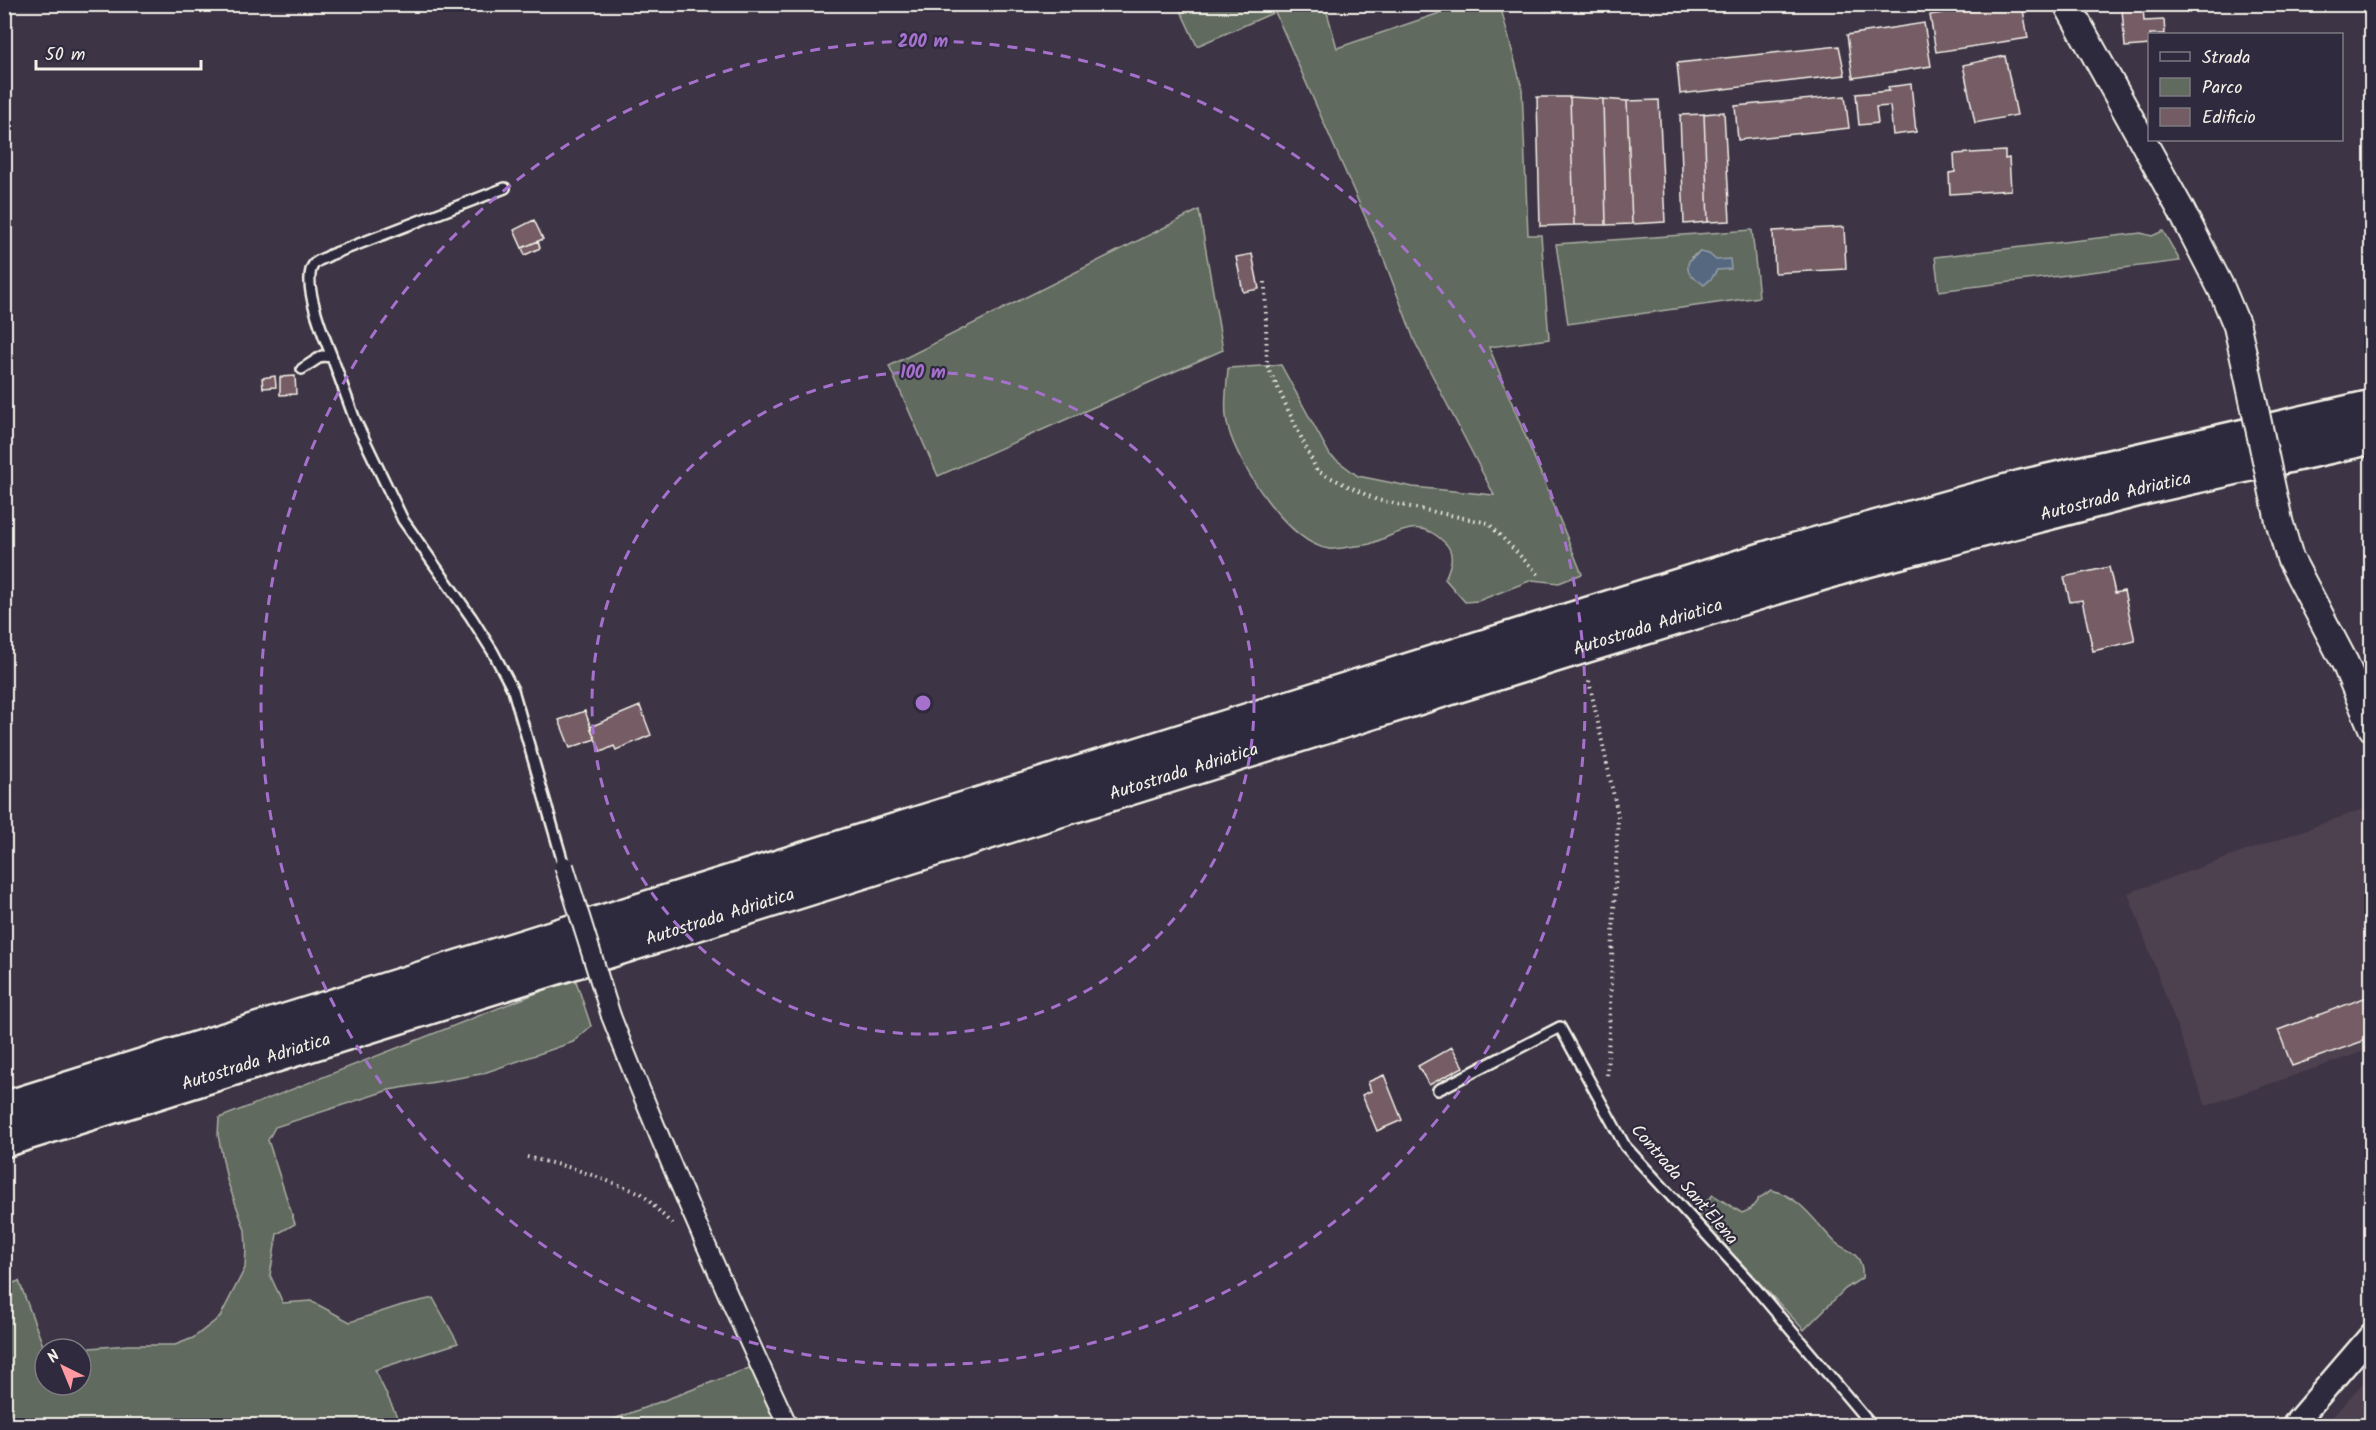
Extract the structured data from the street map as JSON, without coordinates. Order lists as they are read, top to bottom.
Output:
{
  "streets": {
    "highway": ["Autostrada Adriatica"],
    "lane": ["Contrada Sant'Elena"]
  },
  "legend": ["Strada", "Parco", "Edificio"],
  "scale_bar": "50 m",
  "north": "top left",
  "rings": ["200 m", "100 m"]
}
